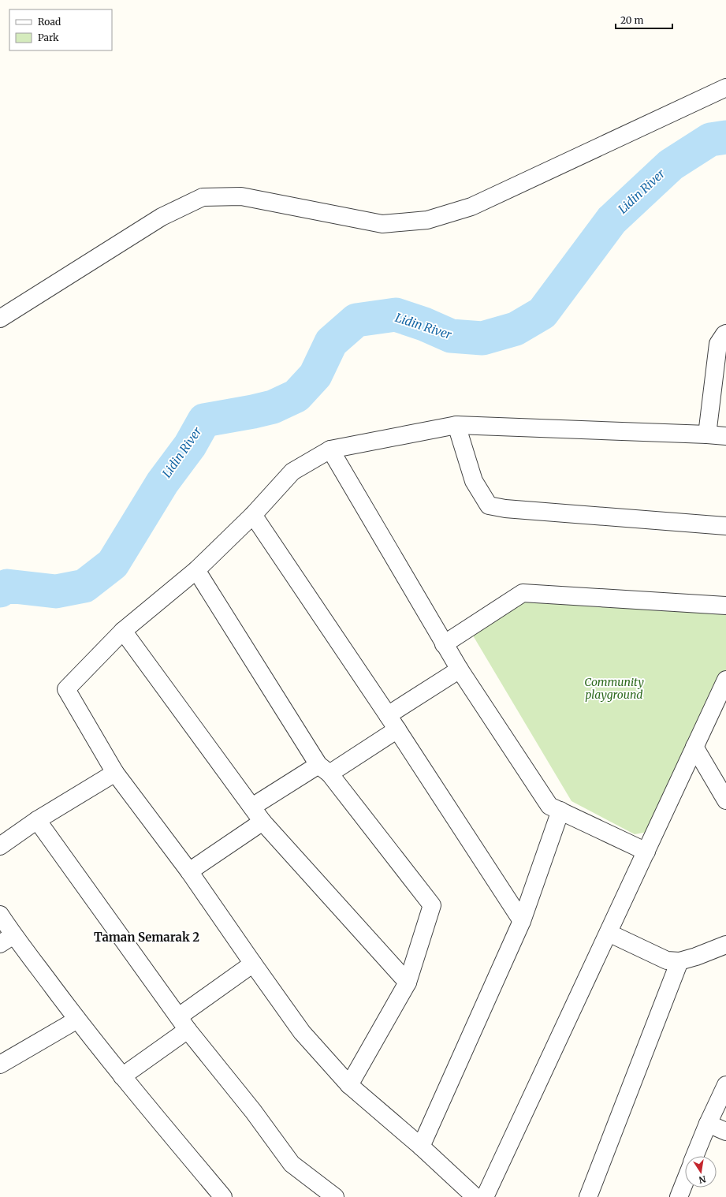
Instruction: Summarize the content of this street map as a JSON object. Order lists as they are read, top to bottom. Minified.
{"districts":["Taman Semarak 2"],"water":["Lidin River"],"parks":["Community playground"],"legend":["Road","Park"],"scale_bar":"20 m","north":"bottom"}
